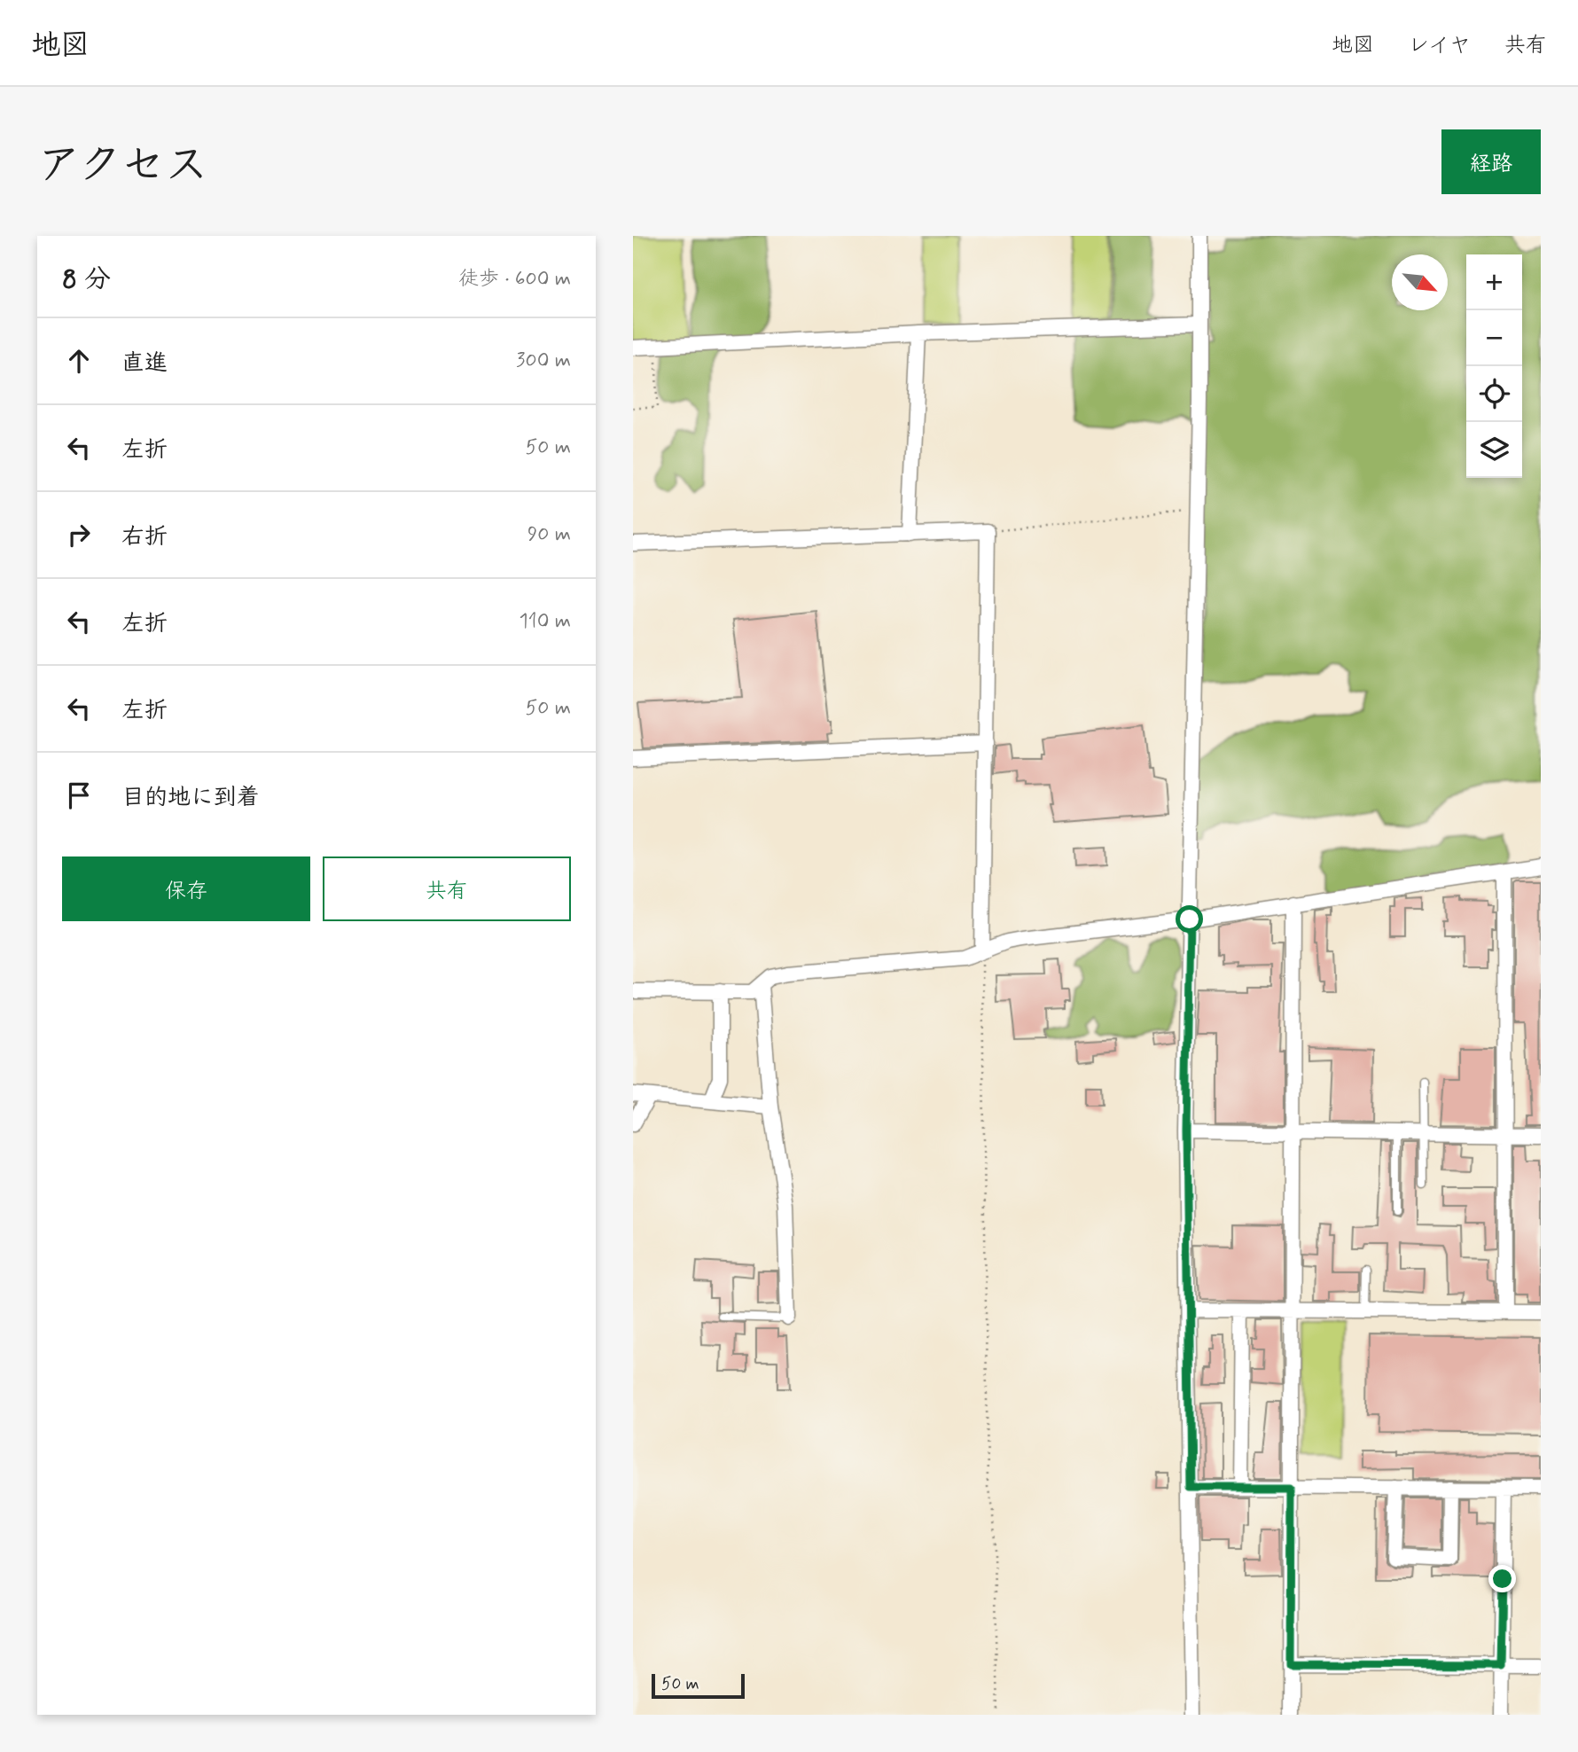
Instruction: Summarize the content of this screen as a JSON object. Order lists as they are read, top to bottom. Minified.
{"scale_bar":"50 m","north":"bottom right","page":{"header":"地図","nav":["地図","レイヤ","共有"],"title":"アクセス","buttons":["経路",["保存","共有"]],"heading":["8 分","徒歩 · 600 m"],"map_buttons":["+","−"],"list":[["直進","300 m"],["左折","50 m"],["右折","90 m"],["左折","110 m"],["左折","50 m"],"目的地に到着"],"scale":"50 m"}}
